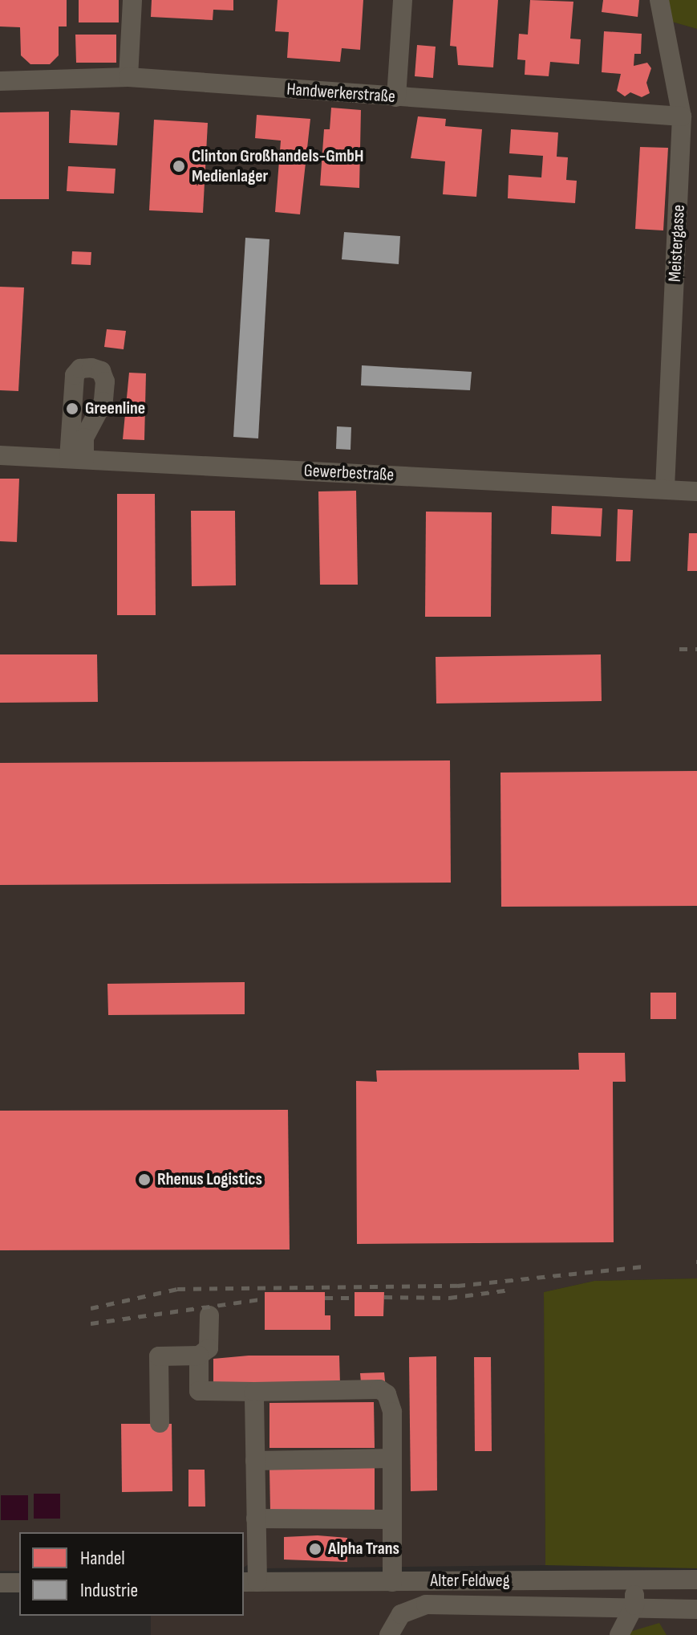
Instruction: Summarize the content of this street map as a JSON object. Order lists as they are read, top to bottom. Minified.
{"streets":{"street":["Handwerkerstraße","Meistergasse","Gewerbestraße","Alter Feldweg"]},"crossings":[["Handwerkerstraße","Meistergasse"],["Meistergasse","Gewerbestraße"]],"places":["Clinton Großhandels-GmbH Medienlager","Greenline","Rhenus Logistics","Alpha Trans"],"legend":["Handel","Industrie"]}
